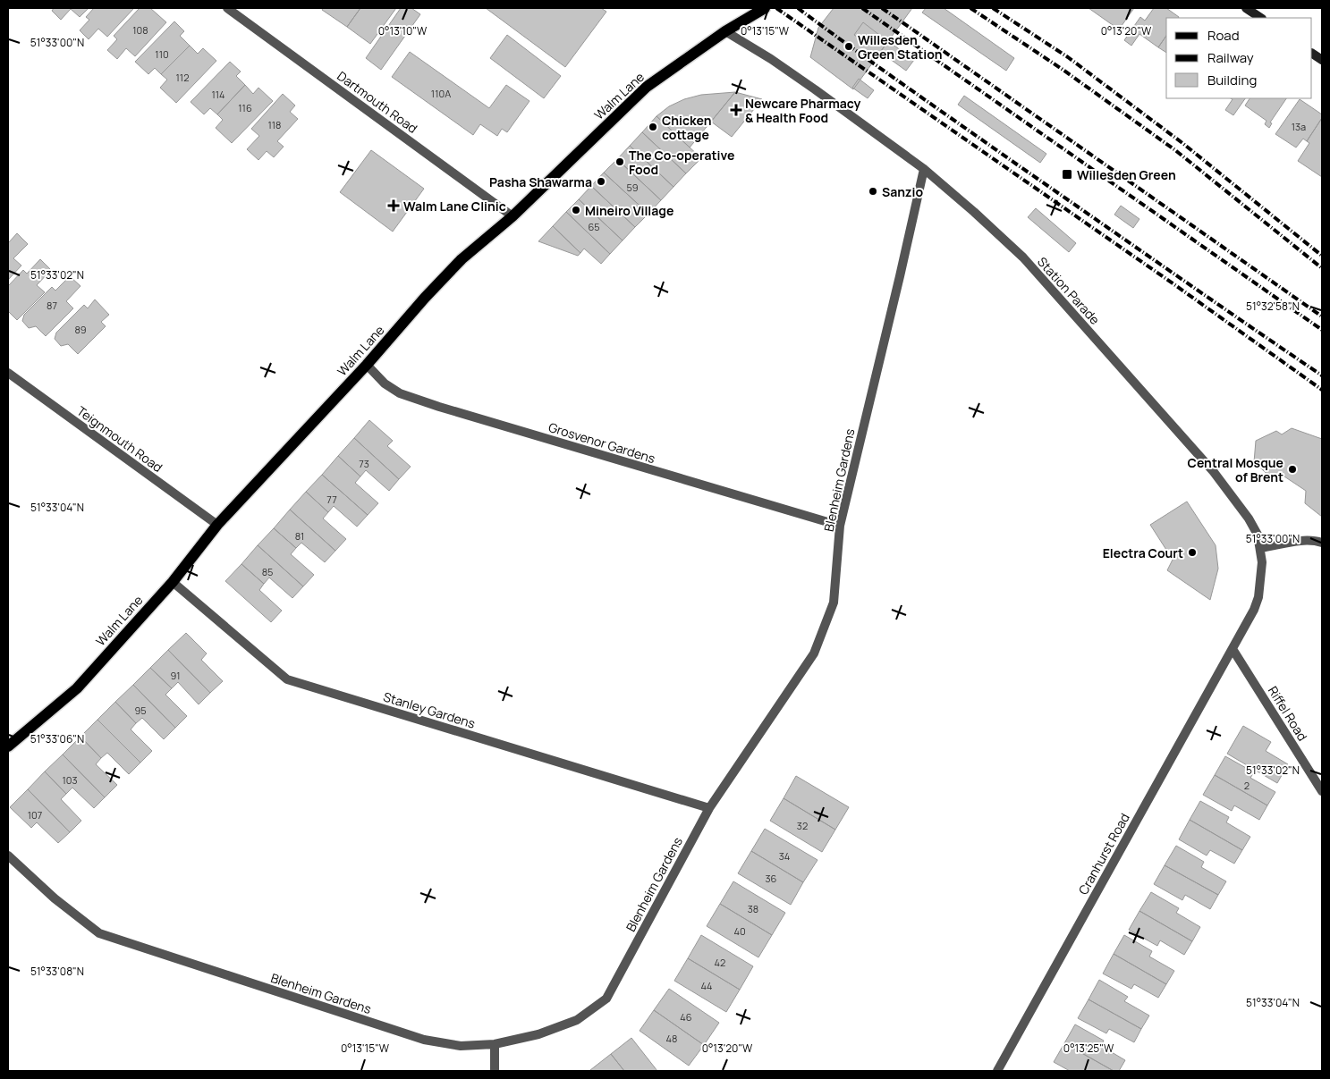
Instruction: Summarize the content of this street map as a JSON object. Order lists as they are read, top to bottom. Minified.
{"streets":{"main road":["Walm Lane"],"street":["Dartmouth Road","Station Parade","Teignmouth Road","Grosvenor Gardens","Blenheim Gardens","Stanley Gardens","Riffel Road","Cranhurst Road"]},"crossings":[["Walm Lane","Dartmouth Road"],["Walm Lane","Station Parade"],["Walm Lane","Teignmouth Road"],["Walm Lane","Grosvenor Gardens"],["Walm Lane","Stanley Gardens"],["Station Parade","Blenheim Gardens"],["Station Parade","Riffel Road"],["Station Parade","Cranhurst Road"],["Grosvenor Gardens","Blenheim Gardens"],["Blenheim Gardens","Stanley Gardens"],["Riffel Road","Cranhurst Road"]],"places":{"other":["Willesden Green Station","Chicken cottage","The Co-operative Food","Pasha Shawarma","Sanzio","Mineiro Village","Central Mosque of Brent","Electra Court"],"health":["Newcare Pharmacy & Health Food","Walm Lane Clinic"],"transit":["Willesden Green"]},"house_numbers":["108","110","112","110A","114","116","118","13a","59","65","87","89","73","77","81","85","91","95","103","2","107","32","34","36","38","40","42","44","46","48"],"legend":["Road","Railway","Building"],"coordinates":["0°13'10\"W","0°13'15\"W","0°13'20\"W","51°33'00\"N","51°33'02\"N","51°32'58\"N","51°33'04\"N","51°33'06\"N","51°33'08\"N","0°13'25\"W"]}
